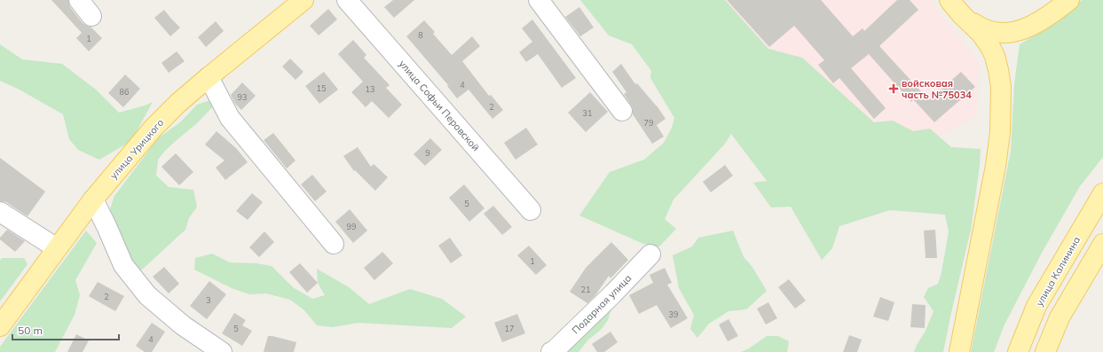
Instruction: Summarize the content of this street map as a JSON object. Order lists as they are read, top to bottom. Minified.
{"streets":{"main road":["улица Урицкого","улица Калинина"],"street":["улица Софьи Перовской","Подарная улица"]},"places":{"health":["войсковая часть №75034"]},"house_numbers":["8","1","4","15","13","86","93","2","31","79","9","5","99","1","21","2","3","39","5","17","4"],"scale_bar":"50 m"}
